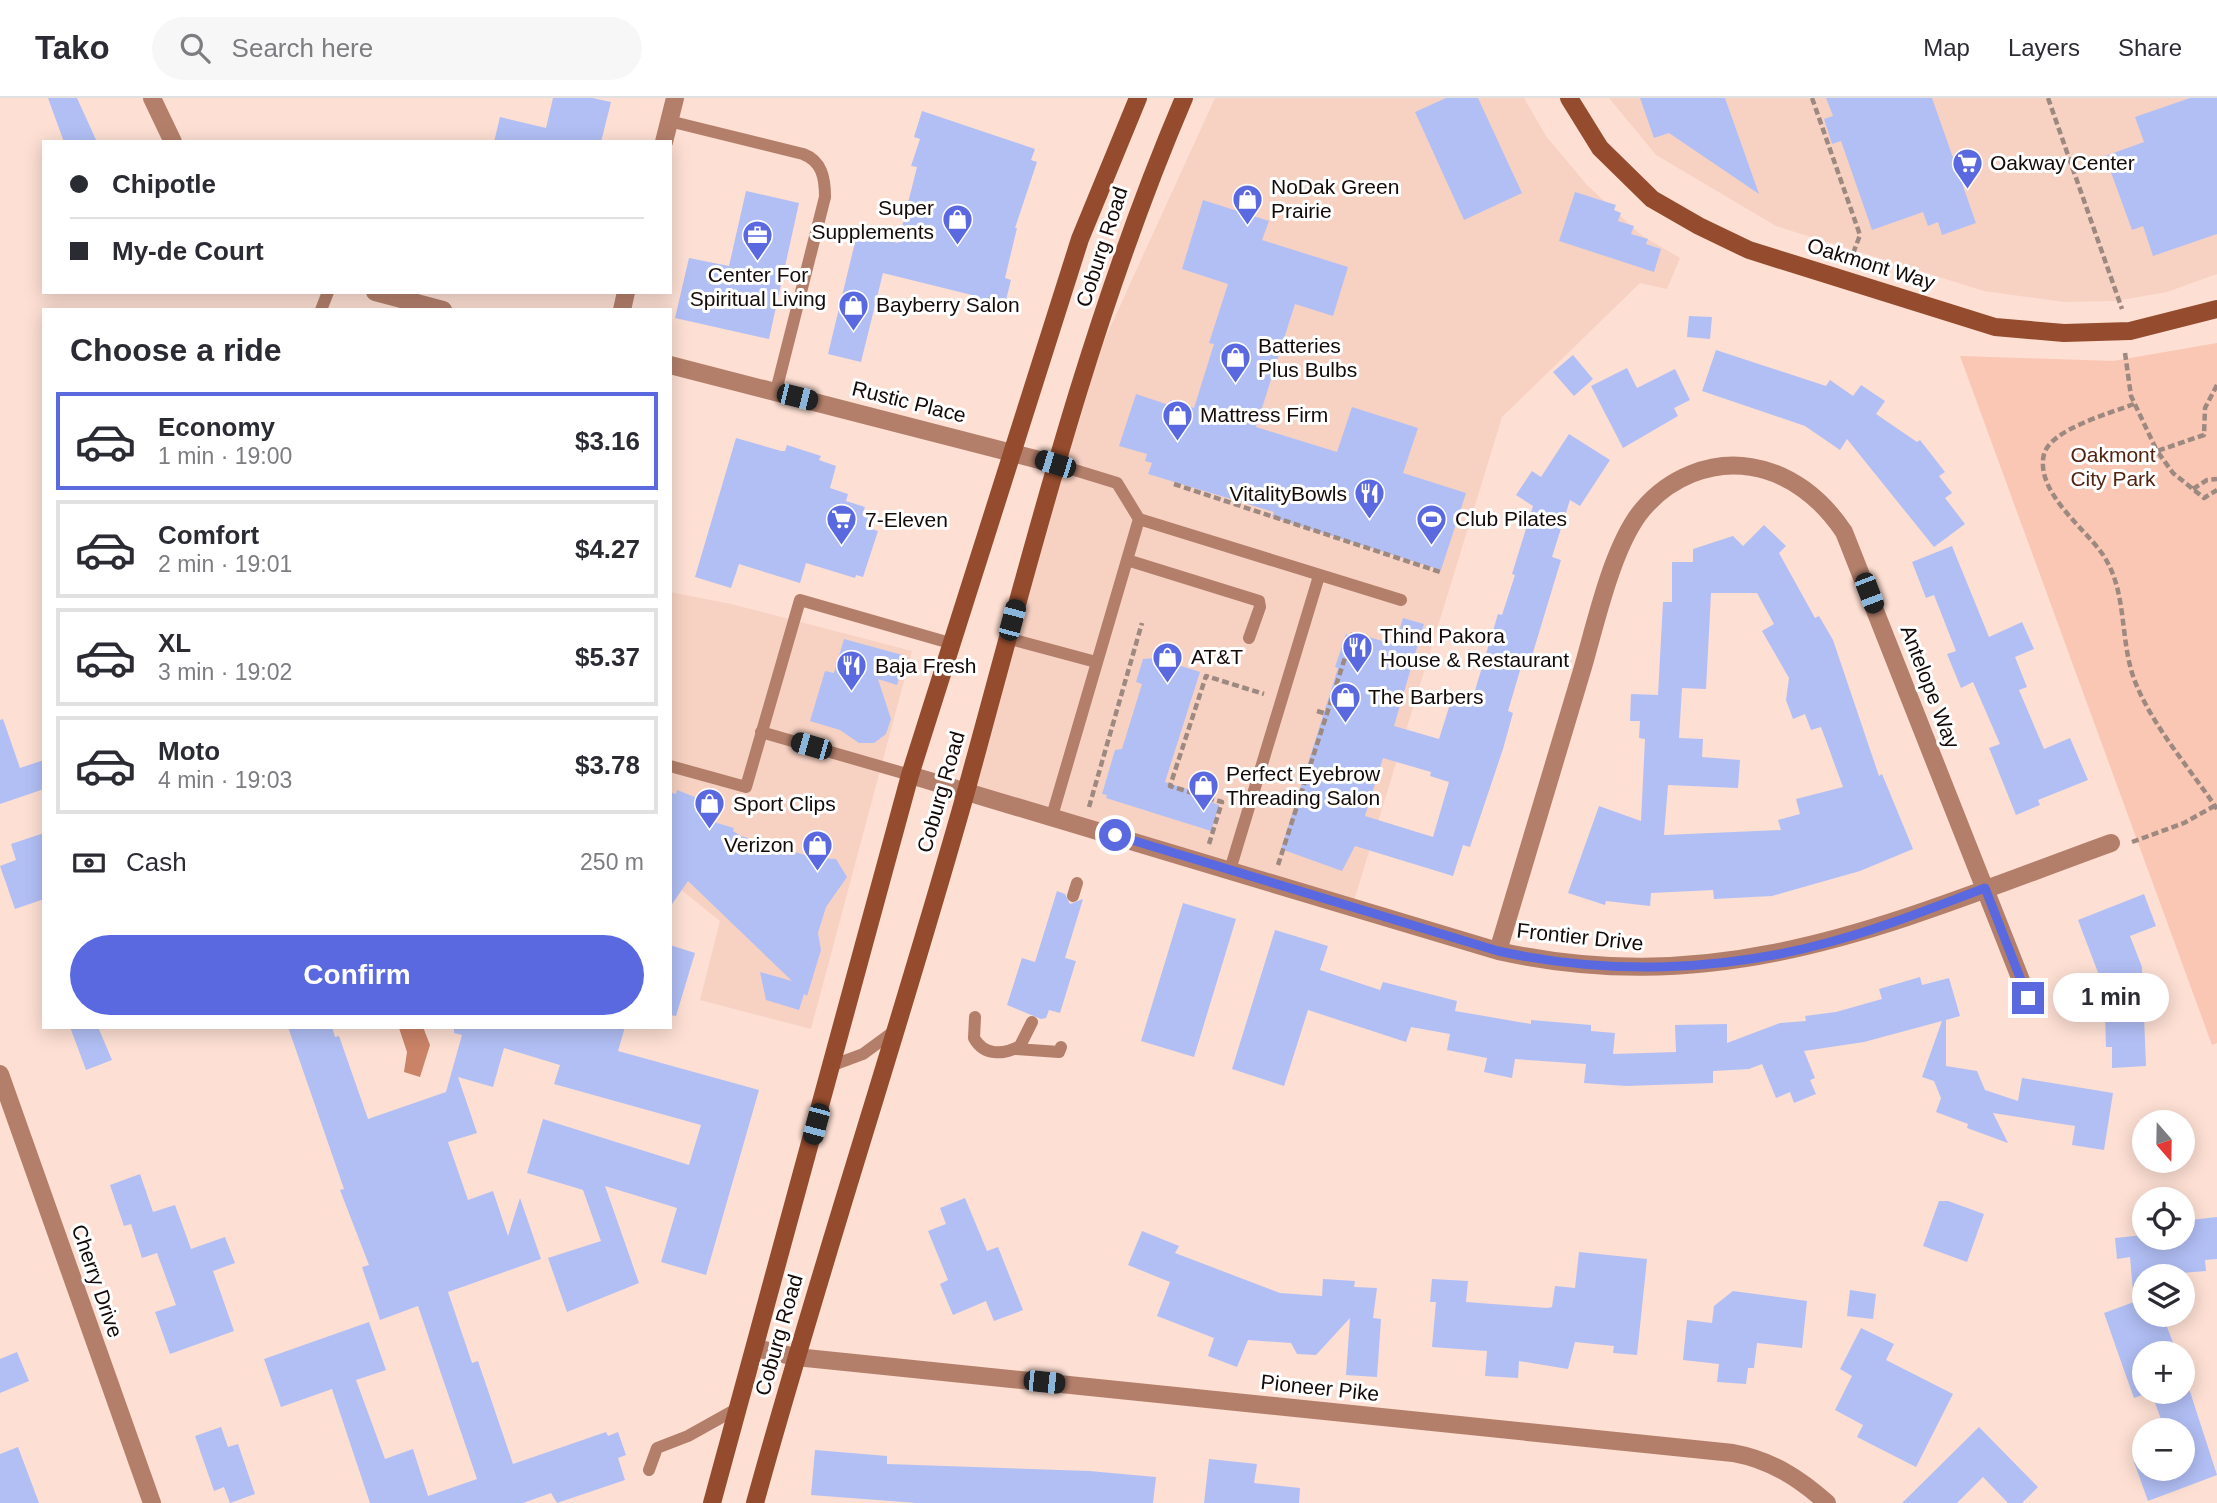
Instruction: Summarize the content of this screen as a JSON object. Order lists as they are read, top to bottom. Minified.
{"streets":{"main road":["Coburg Road","Oakmont Way"],"street":["Rustic Place","Antelope Way","Frontier Drive","Cherry Drive","Pioneer Pike"]},"crossings":[["Coburg Road","Rustic Place"],["Coburg Road","Frontier Drive"],["Coburg Road","Pioneer Pike"],["Antelope Way","Frontier Drive"]],"parks":["Oakmont City Park"],"places":{"supermarket":["Oakway Center","7-Eleven"],"shop":["NoDak Green Prairie","Super Supplements","Bayberry Salon","Batteries Plus Bulbs","Mattress Firm","AT&T","The Barbers","Perfect Eyebrow Threading Salon","Sport Clips","Verizon"],"office":["Center For Spiritual Living"],"restaurant":["VitalityBowls","Thind Pakora House & Restaurant","Baja Fresh"],"sports":["Club Pilates"]},"north":"bottom","page":{"header":"Tako","search":"Search here","nav":["Map","Layers","Share"],"banner":["Chipotle","My-de Court"],"heading":"Choose a ride","list":[{"name":"Economy","note":"1 min · 19:00","value":"$3.16"},{"name":"Comfort","note":"2 min · 19:01","value":"$4.27"},{"name":"XL","note":"3 min · 19:02","value":"$5.37"},{"name":"Moto","note":"4 min · 19:03","value":"$3.78"}],"pay":["Cash","250 m"],"buttons":"Confirm","bubble":"1 min","map_buttons":["+","−"]}}
